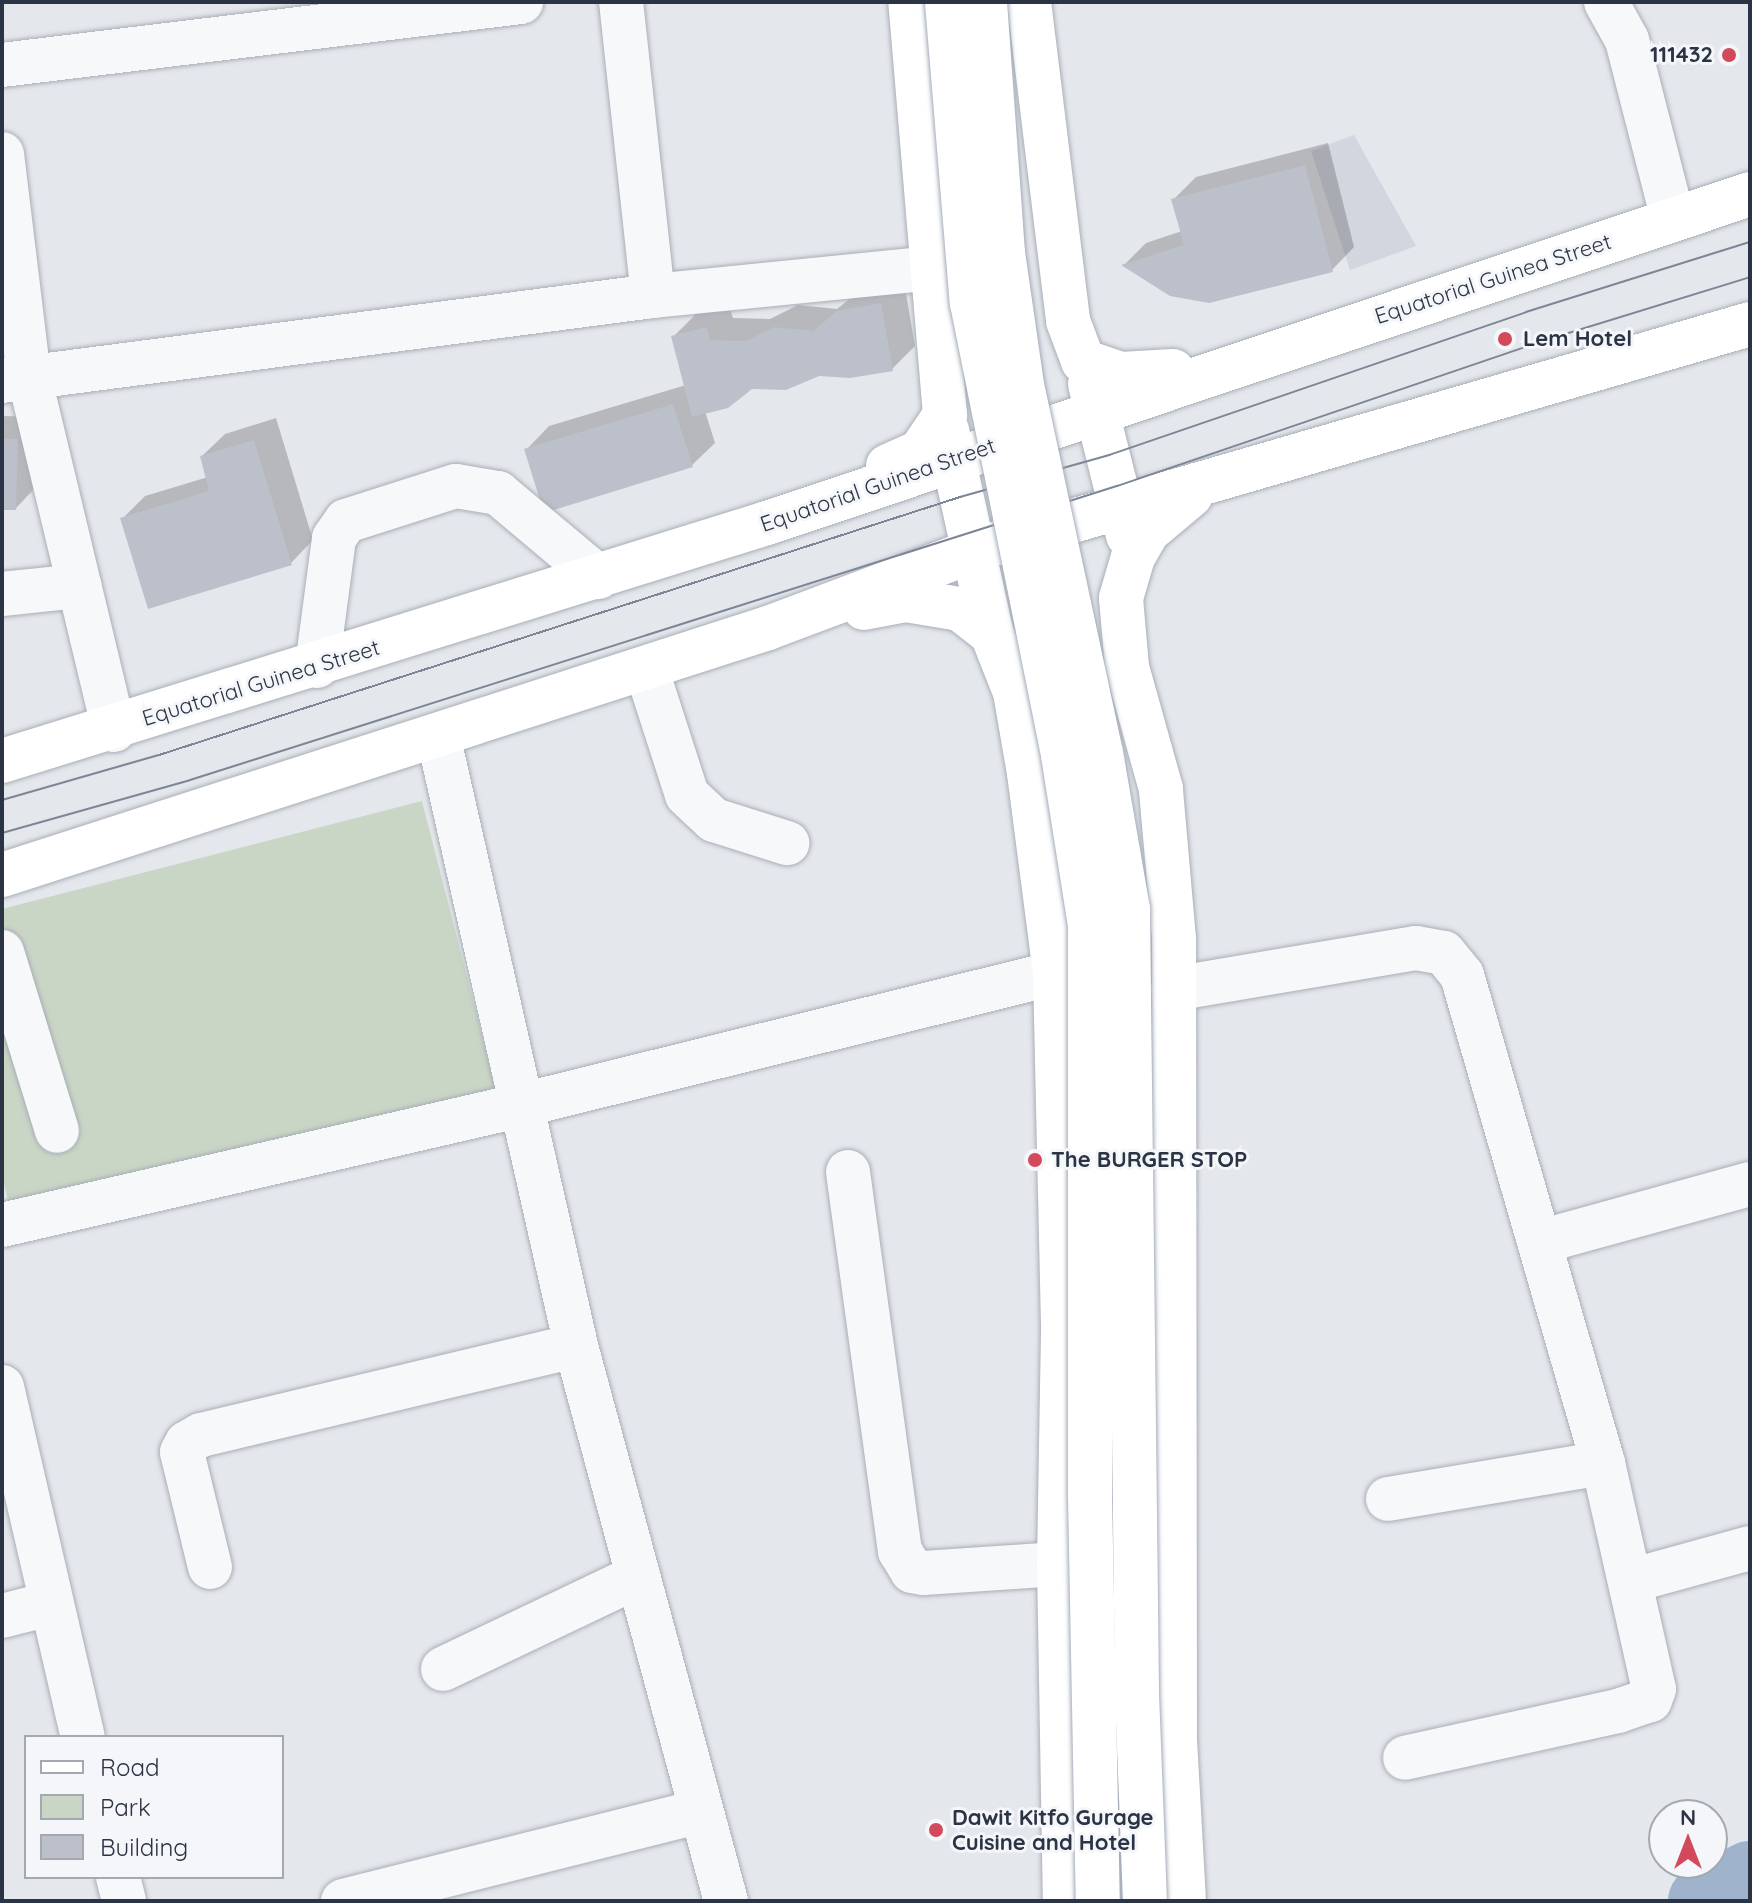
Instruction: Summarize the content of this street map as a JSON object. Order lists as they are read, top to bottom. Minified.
{"streets":{"main road":["Equatorial Guinea Street"]},"places":["111432","Lem Hotel","The BURGER STOP","Dawit Kitfo Gurage Cuisine and Hotel"],"legend":["Road","Park","Building"],"north":"top"}
